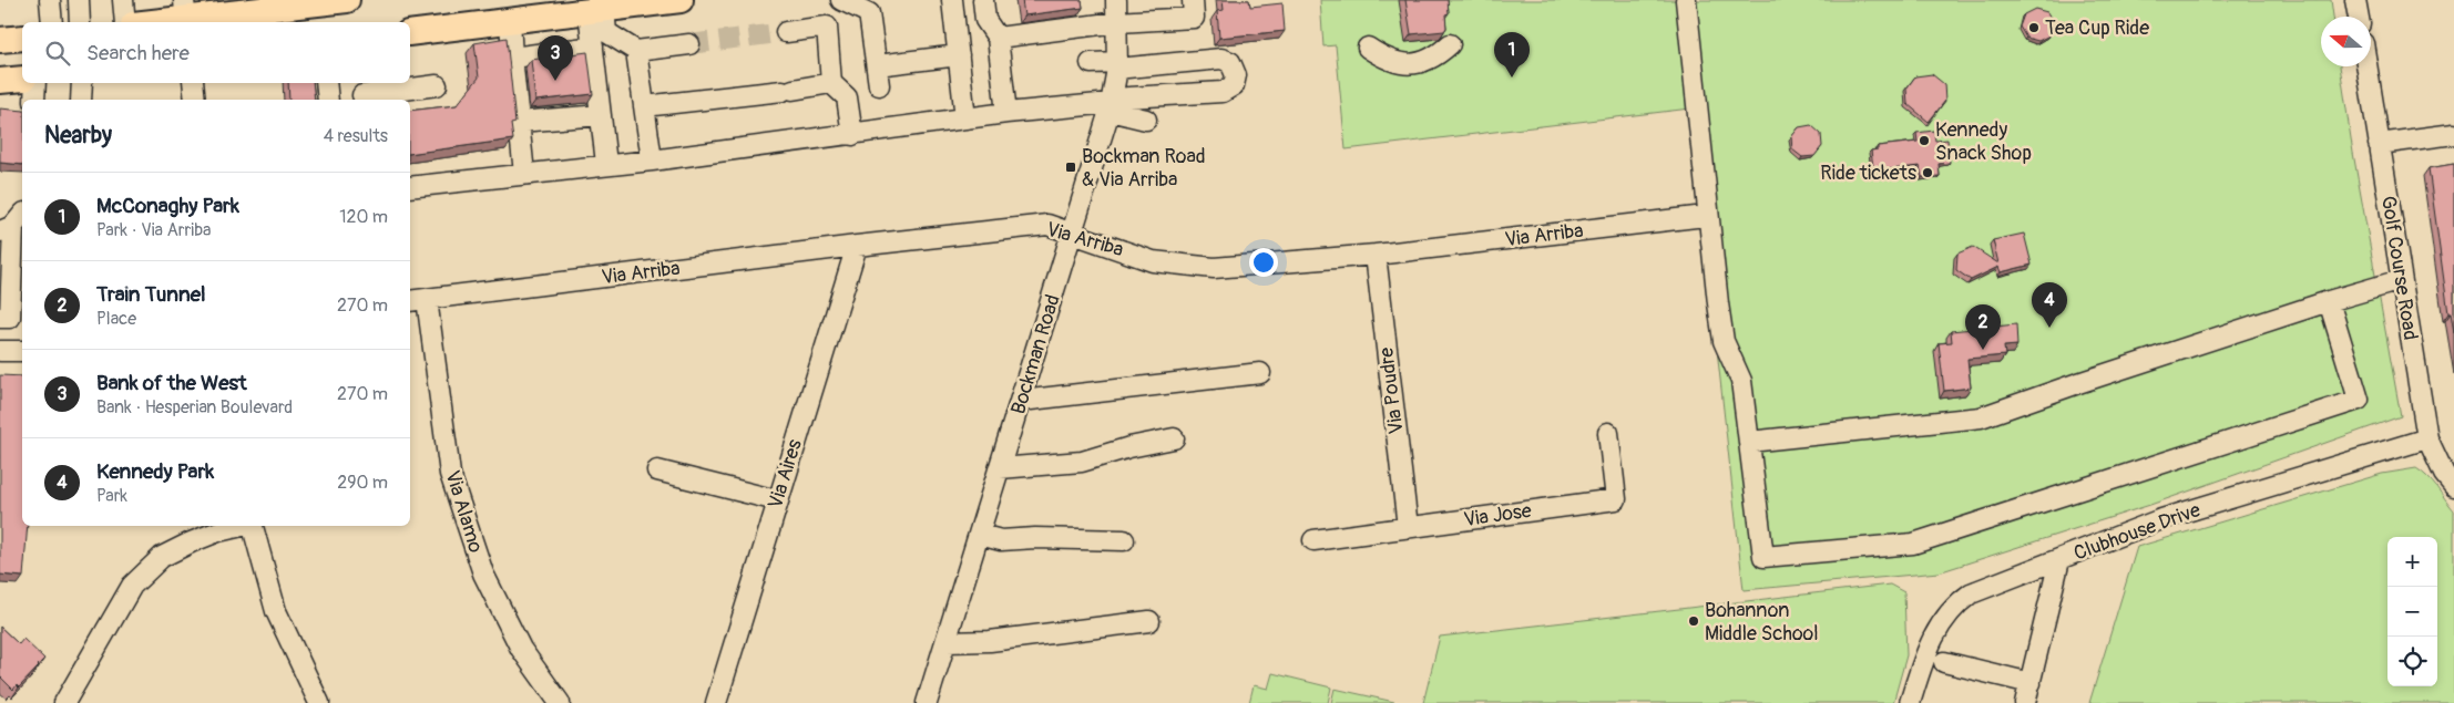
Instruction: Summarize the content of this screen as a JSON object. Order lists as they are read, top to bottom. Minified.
{"streets":{"street":["Via Arriba","Golf Course Road","Bockman Road","Via Poudre","Via Aires","Via Alamo","Via Jose","Clubhouse Drive"]},"crossings":[["Via Arriba","Bockman Road"],["Via Arriba","Via Poudre"],["Via Arriba","Via Aires"],["Via Arriba","Via Alamo"],["Golf Course Road","Clubhouse Drive"],["Via Poudre","Via Jose"]],"places":{"other":["Tea Cup Ride","Kennedy Snack Shop","Ride tickets","Bohannon Middle School"],"transit":["Bockman Road & Via Arriba"]},"north":"left","page":{"search":"Search here","pins":["1","3","4","2"],"heading":["Nearby","4 results"],"list":[{"mark":"1","name":"McConaghy Park","note":"Park · Via Arriba","value":"120 m"},{"mark":"2","name":"Train Tunnel","note":"Place","value":"270 m"},{"mark":"3","name":"Bank of the West","note":"Bank · Hesperian Boulevard","value":"270 m"},{"mark":"4","name":"Kennedy Park","note":"Park","value":"290 m"}],"map_buttons":["+","−"]}}
